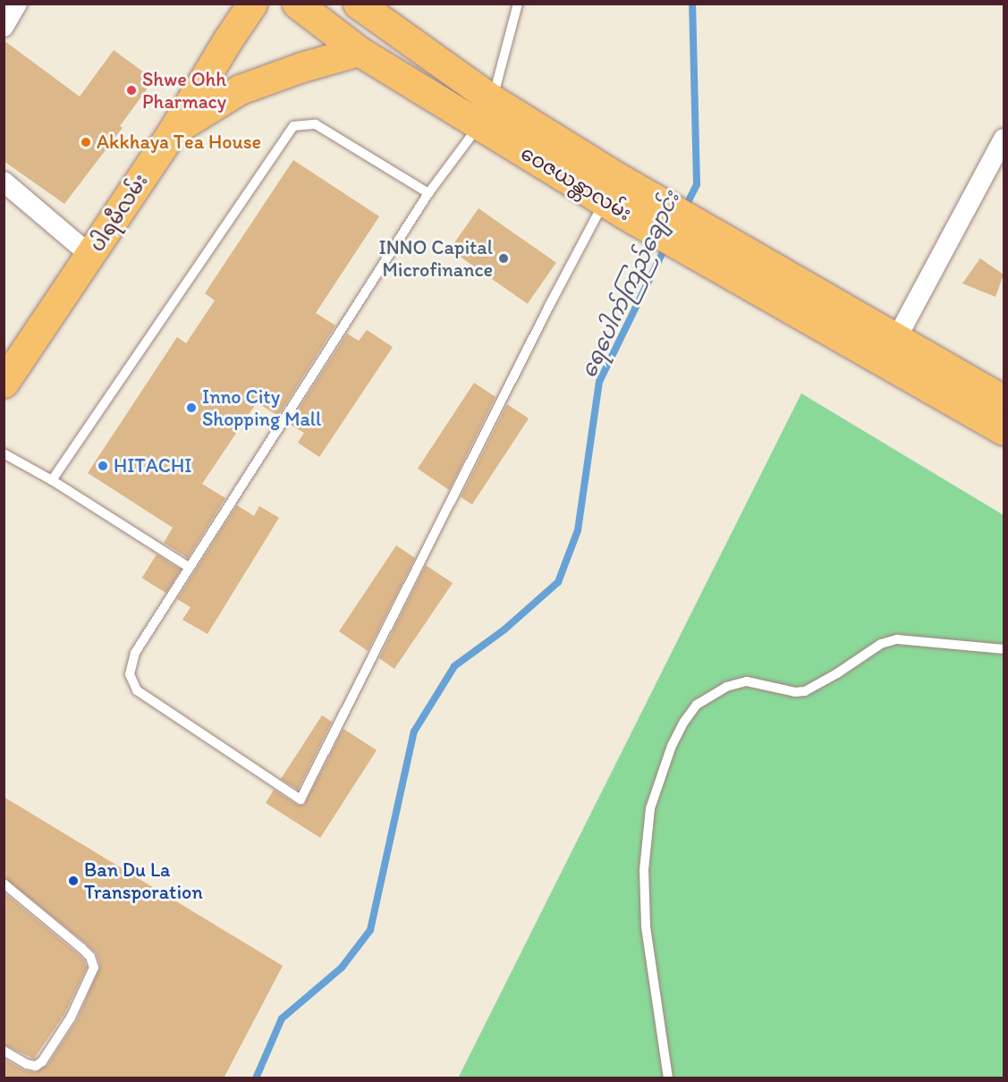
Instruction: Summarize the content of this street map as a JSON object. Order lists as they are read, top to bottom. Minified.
{"streets":{"main road":["ဝေဇယန္တာလမ်း","ပါရမီလမ်း"]},"water":["ရေပေါက်ကြည်ချောင်း"],"places":["Shwe Ohh Pharmacy","Akkhaya Tea House","INNO Capital Microfinance","Inno City Shopping Mall","HITACHI","Ban Du La Transporation"]}
